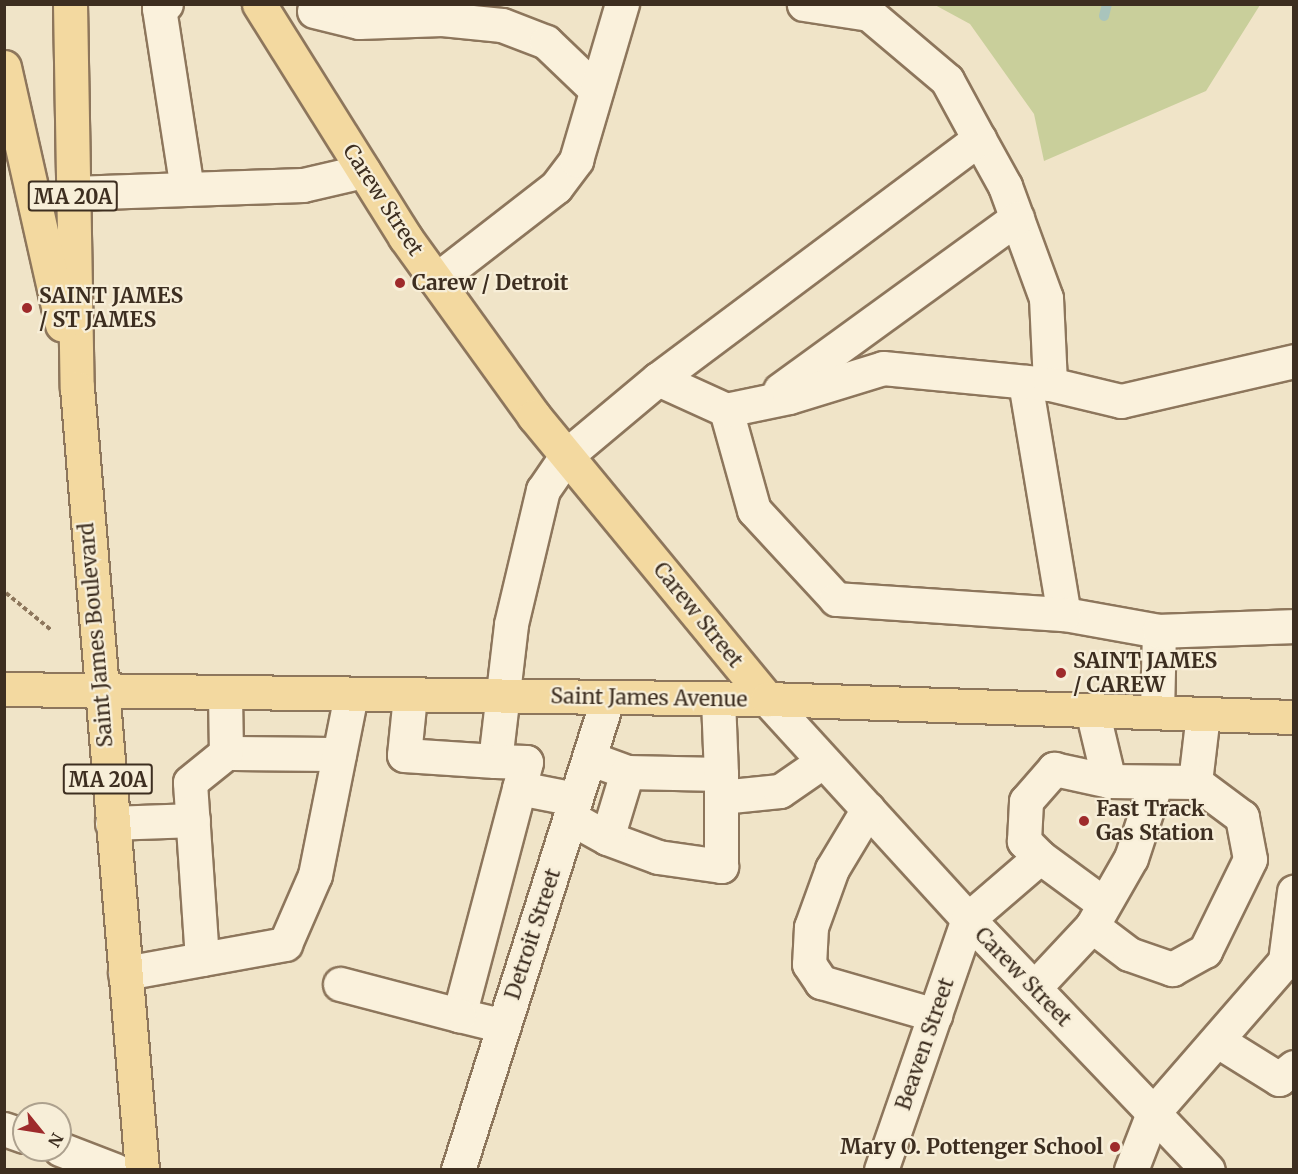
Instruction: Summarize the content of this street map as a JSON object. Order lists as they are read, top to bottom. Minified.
{"streets":{"main road":["MA 20A","Carew Street","Saint James Boulevard","Saint James Avenue"],"street":["Detroit Street","Beaven Street"]},"crossings":[["Carew Street","Saint James Avenue"],["Carew Street","Beaven Street"],["Saint James Boulevard","Saint James Avenue"],["Saint James Avenue","Detroit Street"]],"places":["Carew / Detroit","SAINT JAMES / ST JAMES","SAINT JAMES / CAREW","Fast Track Gas Station","Mary O. Pottenger School"],"north":"bottom right"}
